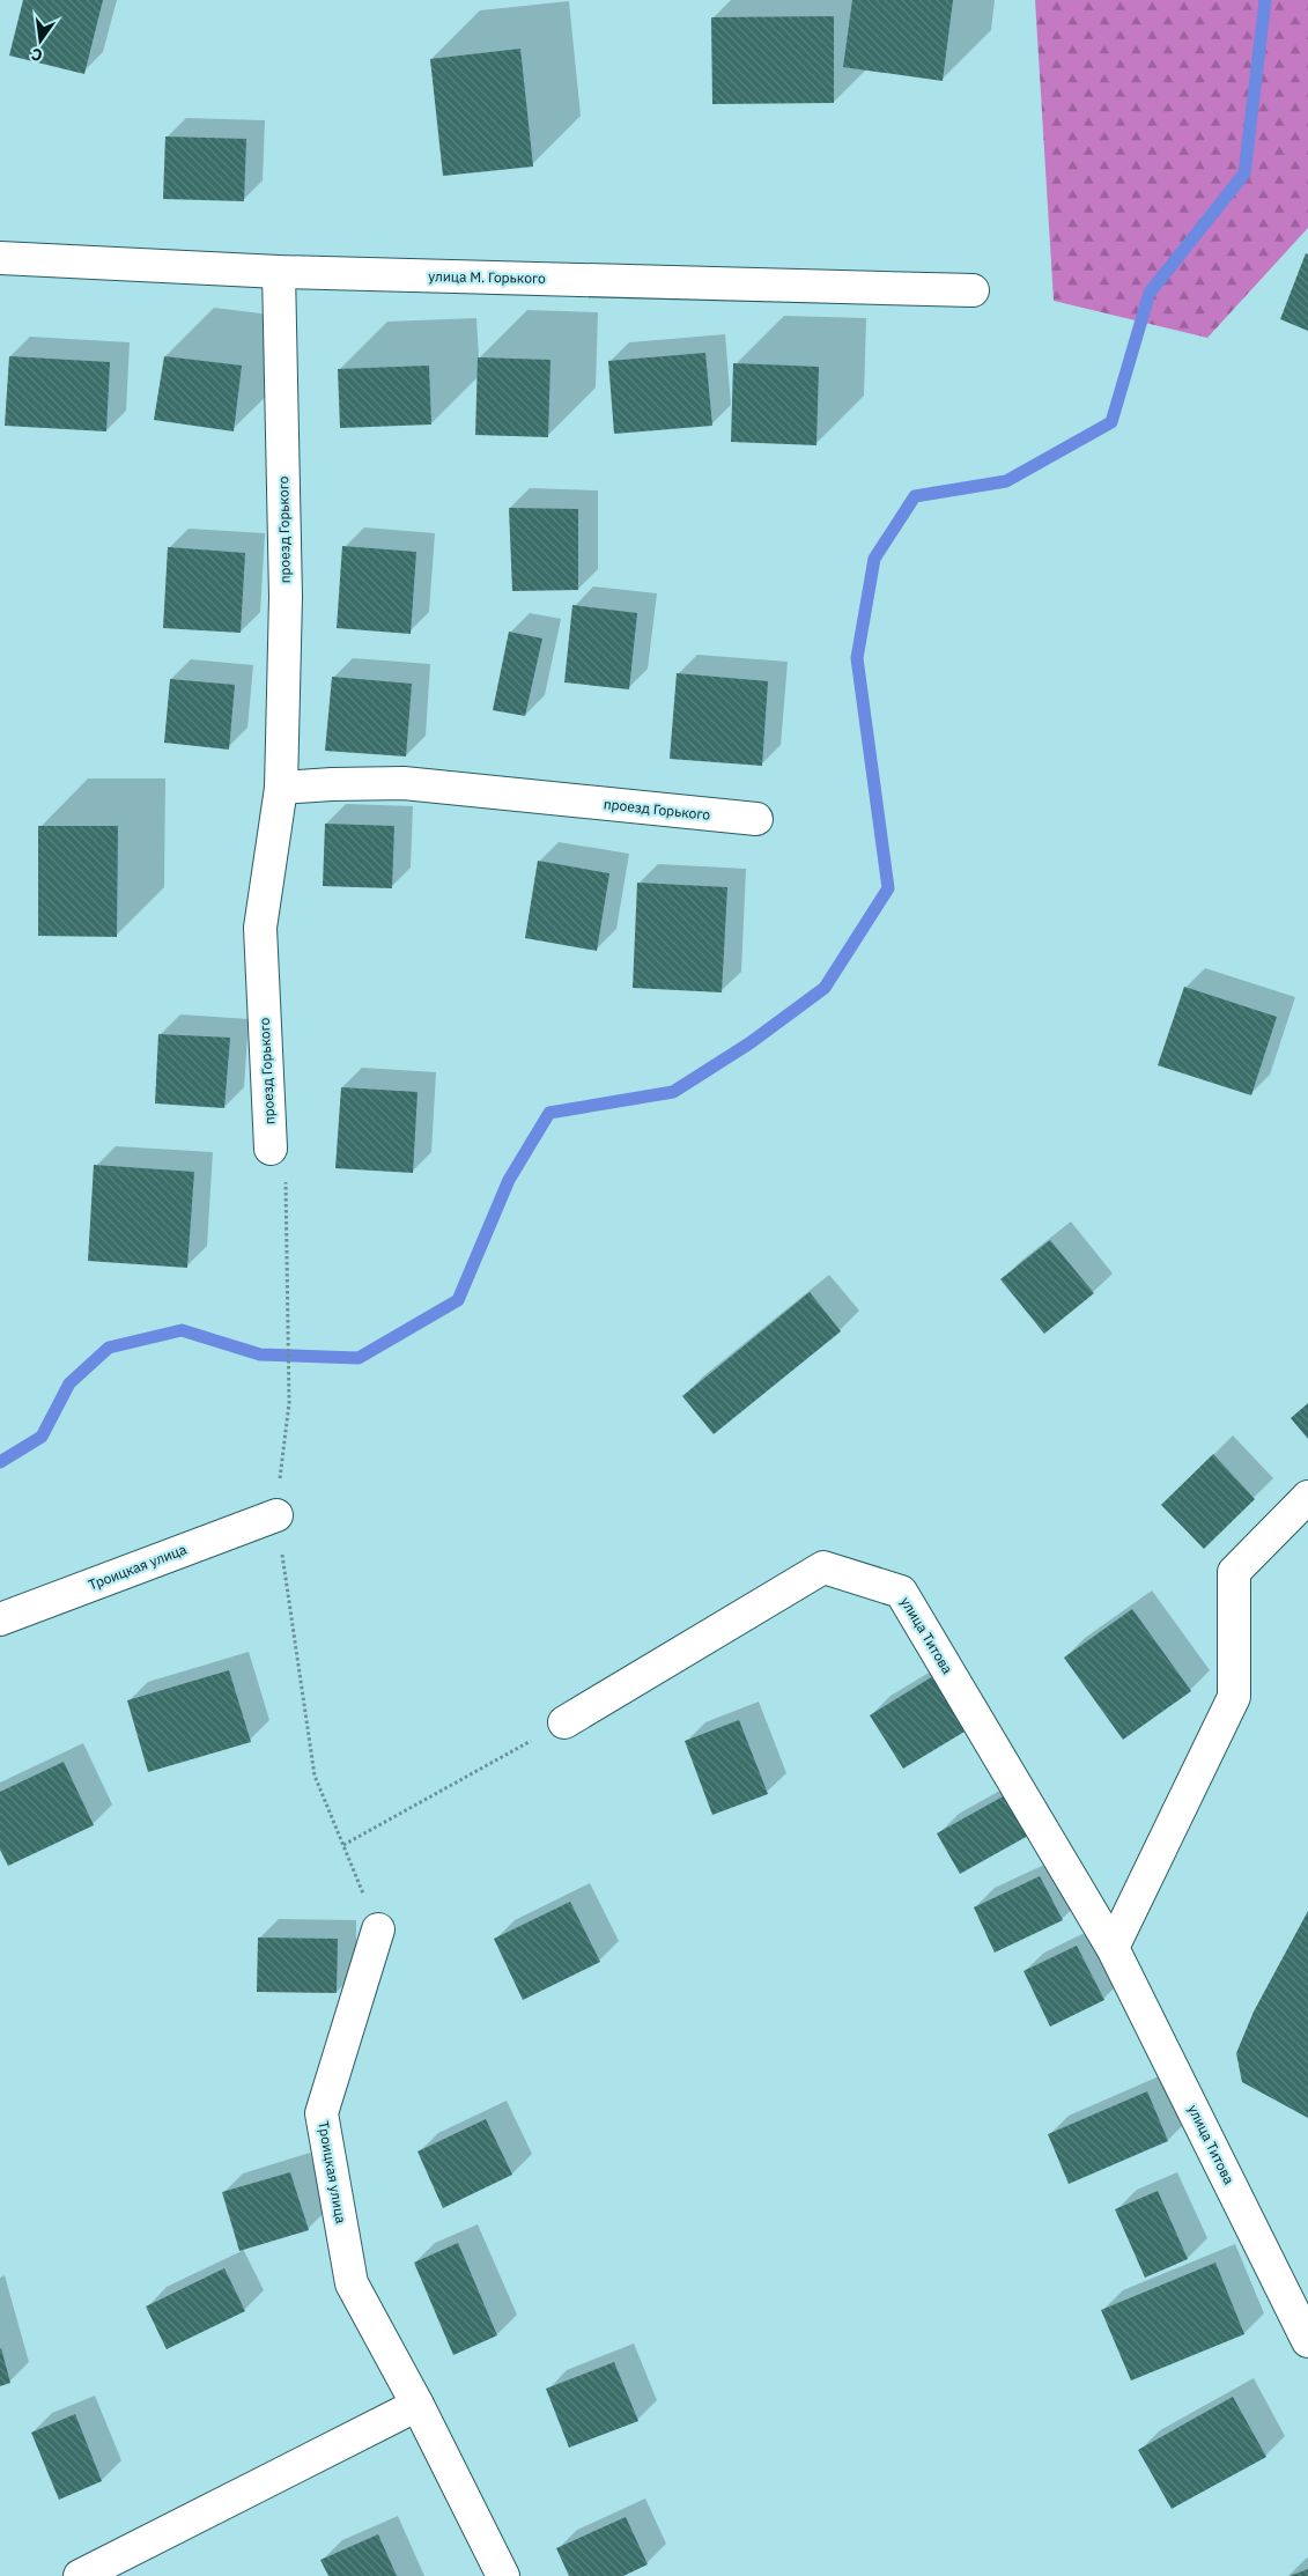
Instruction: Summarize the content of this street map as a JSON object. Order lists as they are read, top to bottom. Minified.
{"streets":{"street":["улица М. Горького","проезд Горького","Троицкая улица","улица Титова"]},"crossings":[["улица М. Горького","проезд Горького"]],"north":"bottom"}
